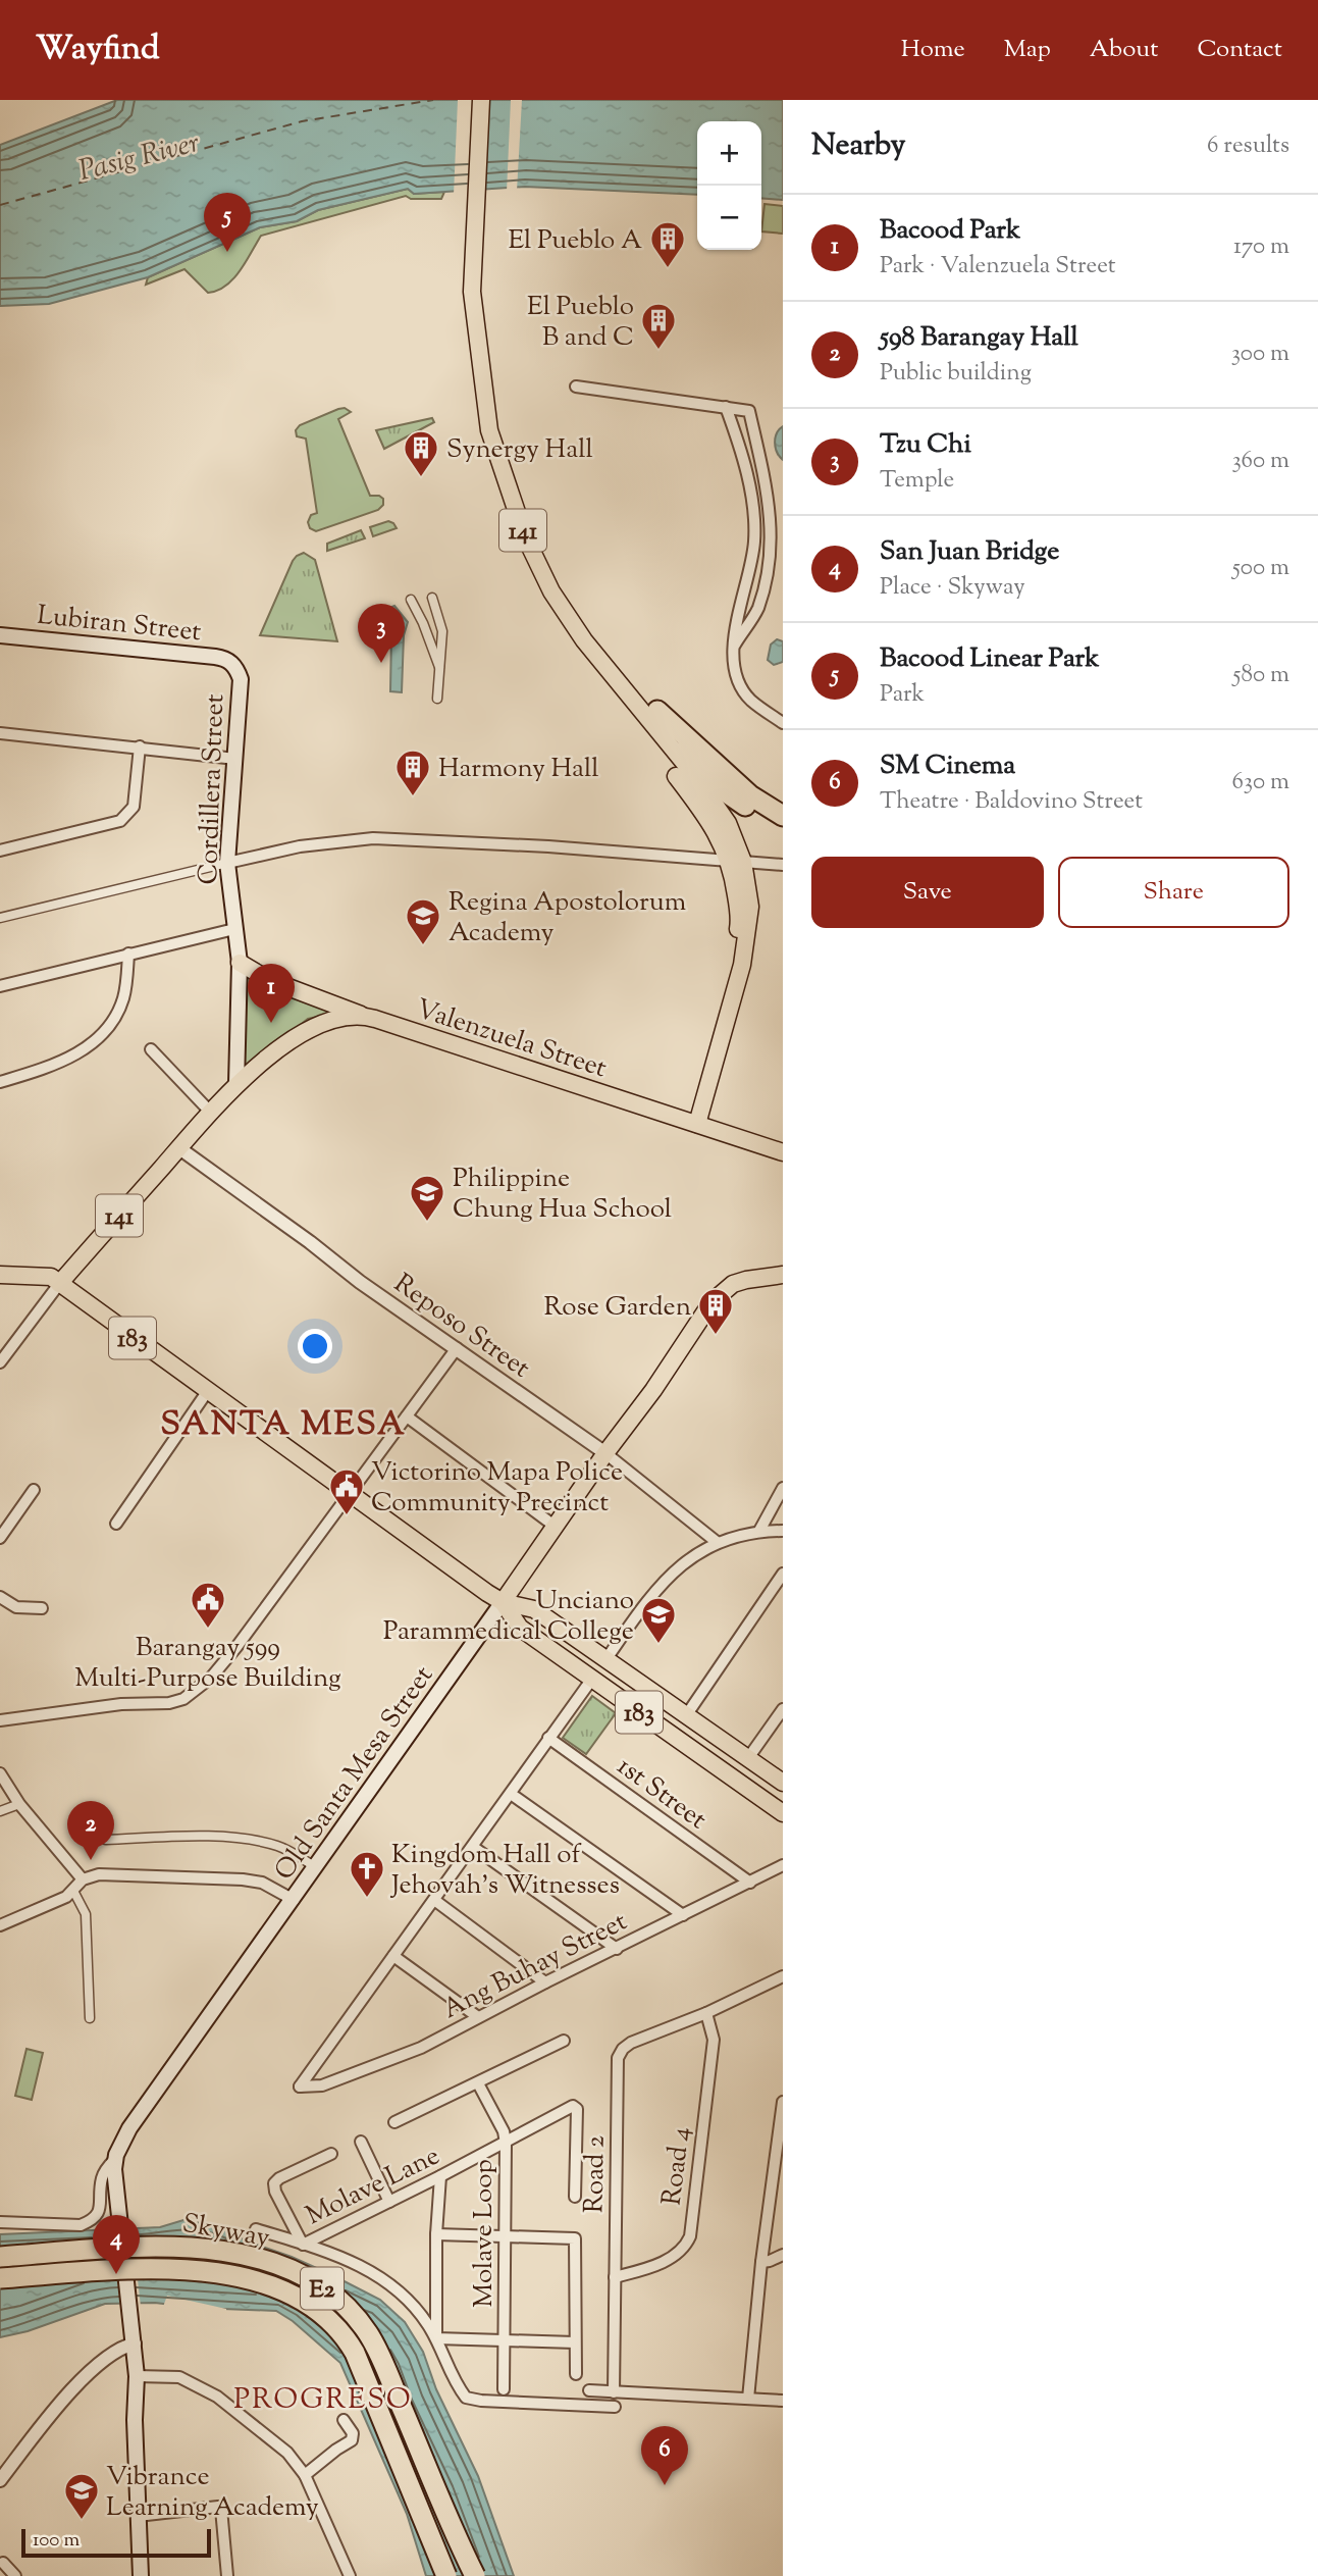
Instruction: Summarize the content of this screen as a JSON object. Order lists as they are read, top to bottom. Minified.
{"streets":{"highway":["Skyway","E2"],"main road":["141","Lubiran Street","Cordillera Street","Valenzuela Street","183","Old Santa Mesa Street"],"street":["Reposo Street","1st Street","Ang Buhay Street","Road 4","Road 2","Molave Lane","Molave Loop"]},"crossings":[["141","Valenzuela Street"],["Lubiran Street","Cordillera Street"],["Valenzuela Street","Reposo Street"],["Valenzuela Street","183"],["Reposo Street","Old Santa Mesa Street"],["183","Old Santa Mesa Street"],["1st Street","Ang Buhay Street"],["Road 4","Road 2"],["Molave Lane","Molave Loop"]],"districts":["SANTA MESA","PROGRESO"],"water":["Pasig River"],"places":{"building":["El Pueblo A","El Pueblo B and C","Synergy Hall","Harmony Hall","Rose Garden"],"school or university":["Regina Apostolorum Academy","Philippine Chung Hua School","Unciano Parammedical College","Vibrance Learning Academy"],"public building":["Victorino Mapa Police Community Precinct","Barangay 599 Multi-Purpose Building"],"church":["Kingdom Hall of Jehovah's Witnesses"]},"scale_bar":"100 m","page":{"header":"Wayfind","nav":["Home","Map","About","Contact"],"heading":["Nearby","6 results"],"map_buttons":["+","−"],"pins":["5","3","1","2","4","6"],"list":[{"mark":"1","name":"Bacood Park","note":"Park · Valenzuela Street","value":"170 m"},{"mark":"2","name":"598 Barangay Hall","note":"Public building","value":"300 m"},{"mark":"3","name":"Tzu Chi","note":"Temple","value":"360 m"},{"mark":"4","name":"San Juan Bridge","note":"Place · Skyway","value":"500 m"},{"mark":"5","name":"Bacood Linear Park","note":"Park","value":"580 m"},{"mark":"6","name":"SM Cinema","note":"Theatre · Baldovino Street","value":"630 m"}],"buttons":["Save","Share"],"scale":"100 m"}}
